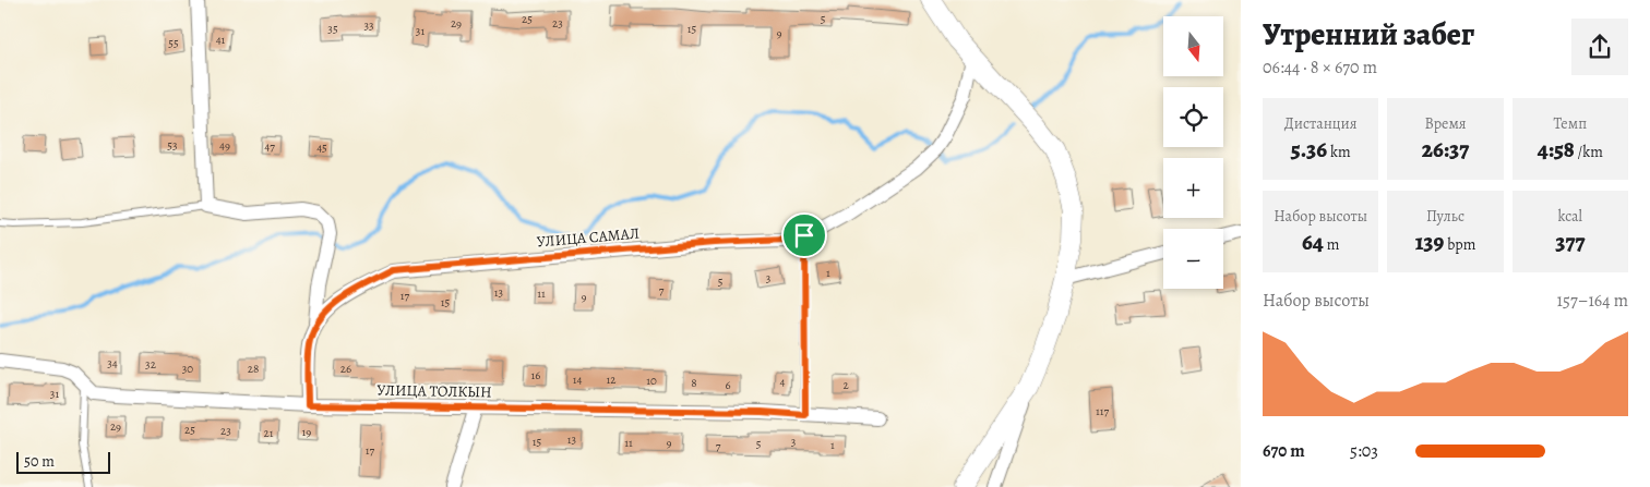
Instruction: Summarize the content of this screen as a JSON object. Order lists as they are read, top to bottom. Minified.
{"streets":{"street":["УЛИЦА САМАЛ","УЛИЦА ТОЛКЫН"]},"house_numbers":["25","5","29","23","33","35","15","31","9","41","55","53","49","47","45","1","3","5","7","13","11","17","9","15","34","32","30","28","26","16","14","12","10","4","8","6","2","31","117","29","25","23","19","21","13","15","3","11","9","5","1","7","17"],"scale_bar":"50 m","north":"bottom","page":{"heading":["Утренний забег","06:44 · 8 × 670 m"],"map_buttons":["+","−"],"stats":[["Дистанция","5.36 km"],["Время","26:37"],["Темп","4:58 /km"],["Набор высоты","64 m"],["Пульс","139 bpm"],["kcal","377"]],"chart":["Набор высоты","157–164 m"],"list":[{"name":"670 m","note":"5:03"}],"scale":"50 m"}}
